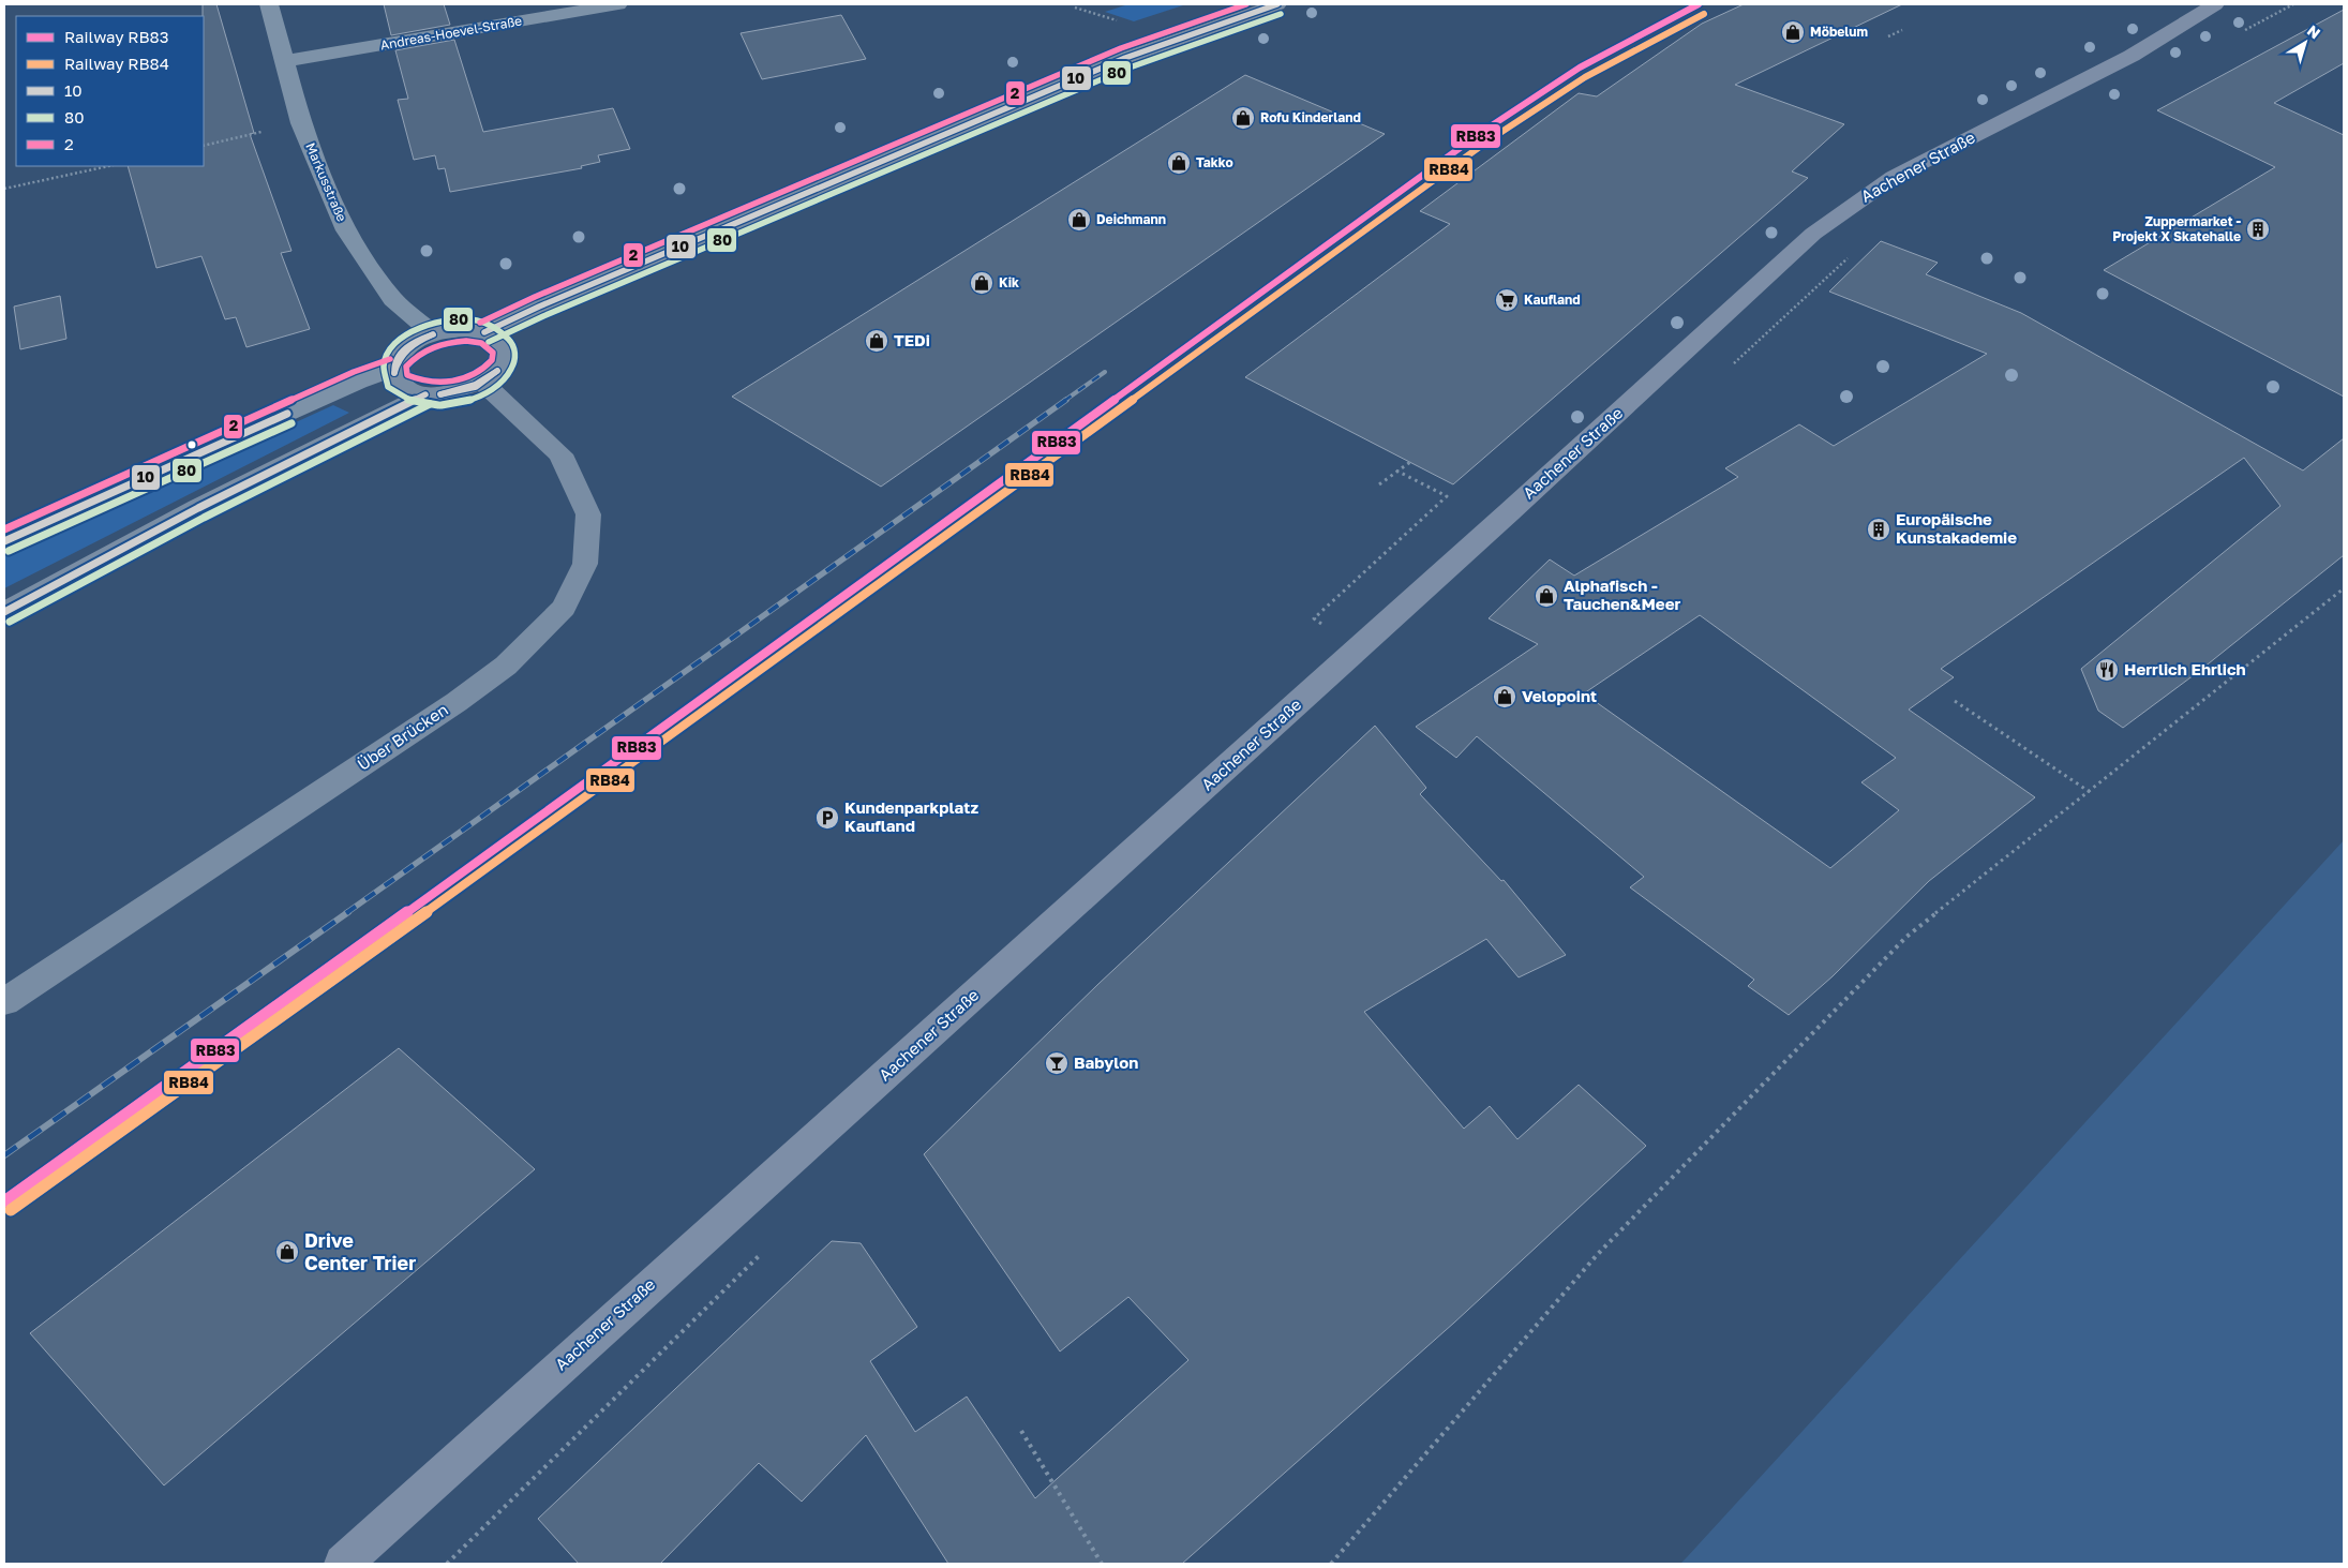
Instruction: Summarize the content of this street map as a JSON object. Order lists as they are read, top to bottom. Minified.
{"streets":{"main road":["Aachener Straße"],"street":["Andreas-Hoevel-Straße","Markusstraße","Über Brücken"]},"crossings":[["Andreas-Hoevel-Straße","Markusstraße"],["Markusstraße","Über Brücken"]],"places":{"shop":["Möbelum","Rofu Kinderland","Takko","Deichmann","Kik","TEDi","Alphafisch - Tauchen&Meer","Velopoint","Drive Center Trier"],"building":["Zuppermarket - Projekt X Skatehalle","Europäische Kunstakademie"],"supermarket":["Kaufland"],"restaurant":["Herrlich Ehrlich"],"parking":["Kundenparkplatz Kaufland"],"bar":["Babylon"]},"lines":["rail line RB83","transit line 10","transit line 2","rail line RB84","transit line 80"],"legend":["Railway RB83","Railway RB84","10","80","2"],"north":"top right"}
